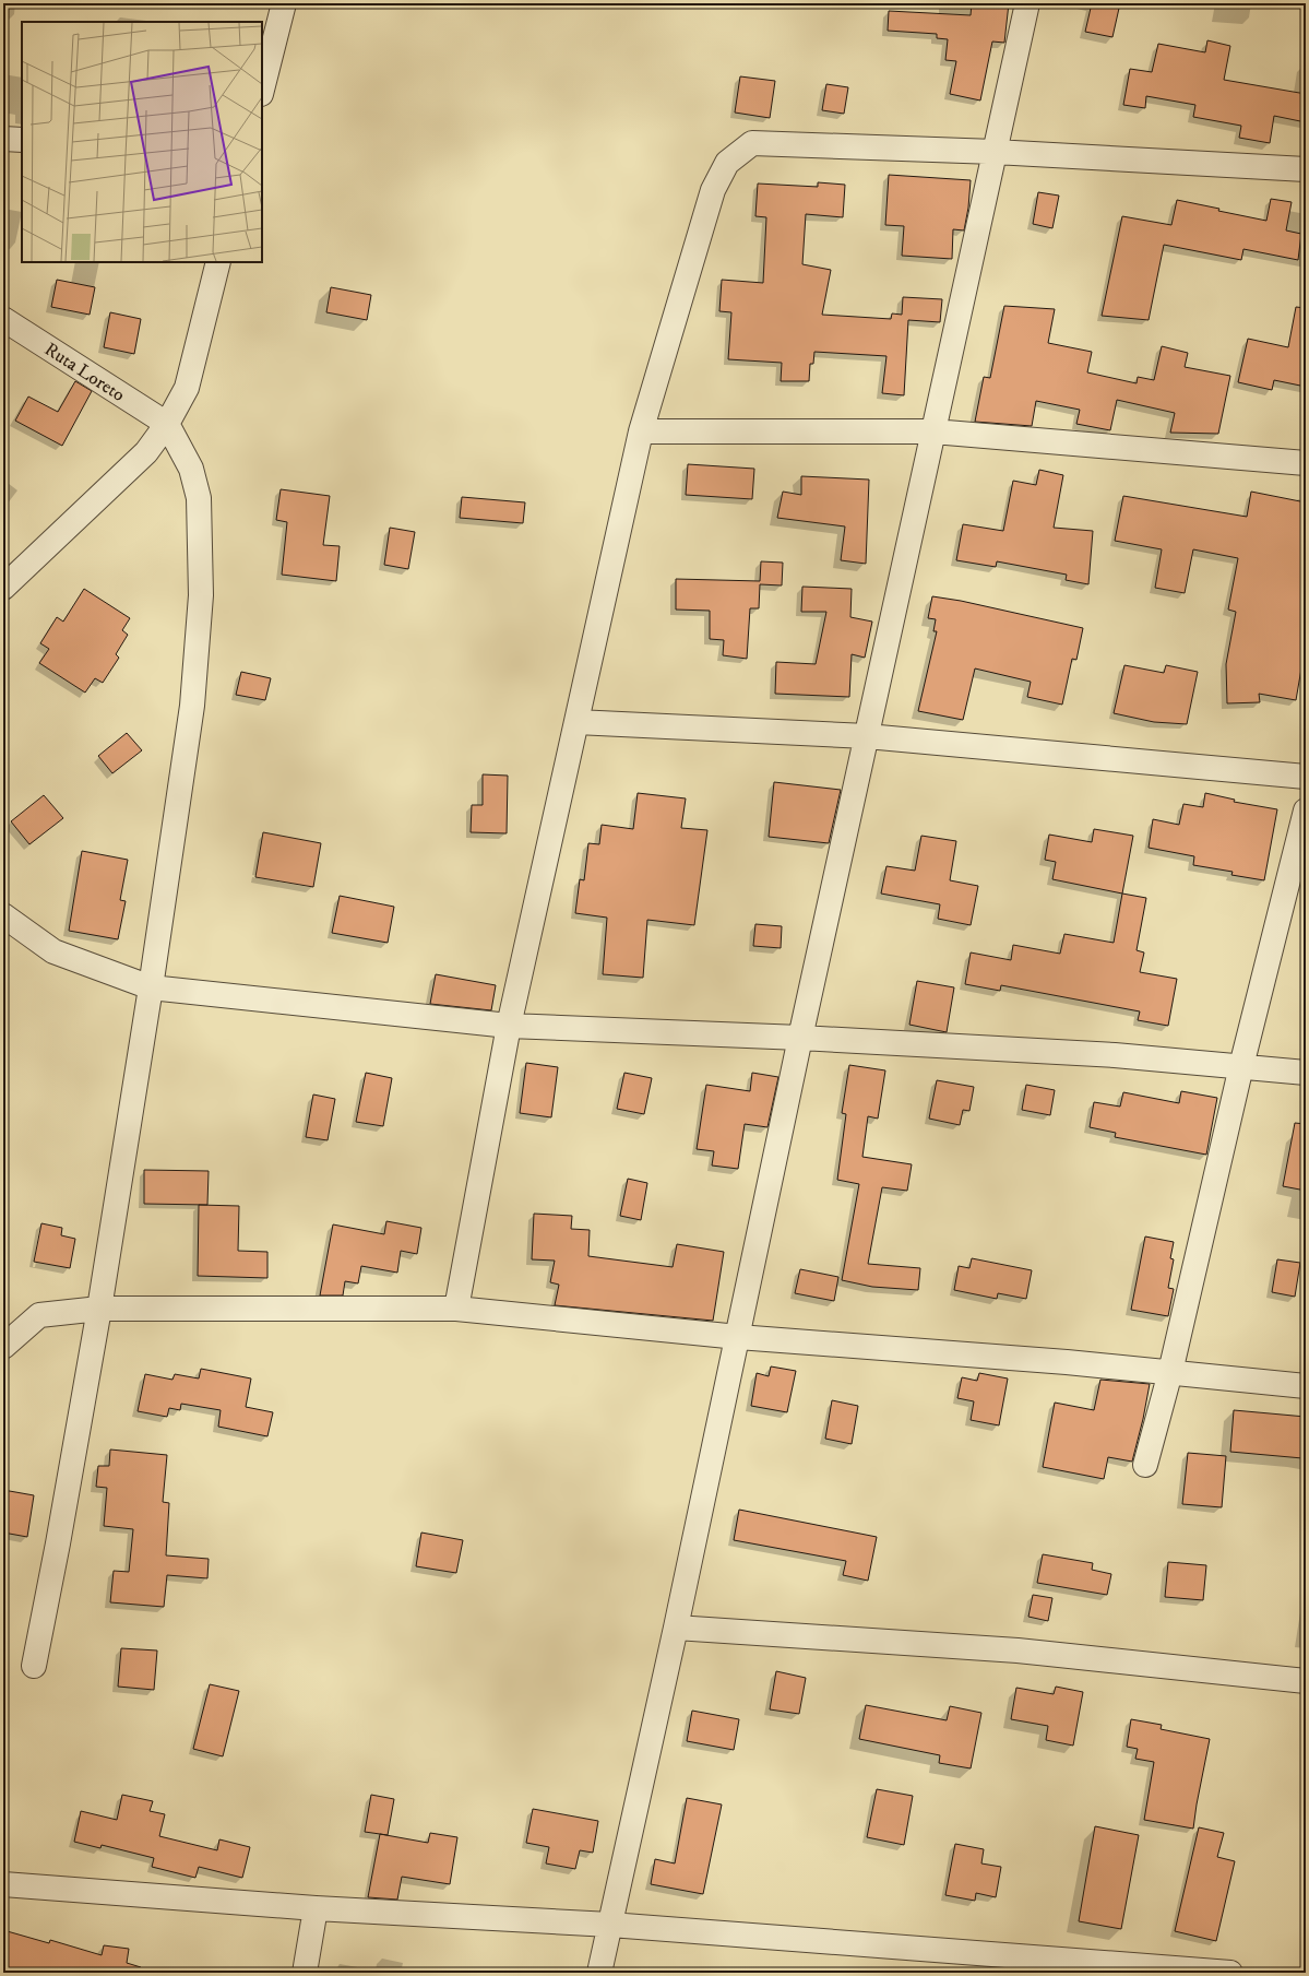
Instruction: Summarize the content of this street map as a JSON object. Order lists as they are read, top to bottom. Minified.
{"streets":{"street":["Ruta Loreto"]}}
